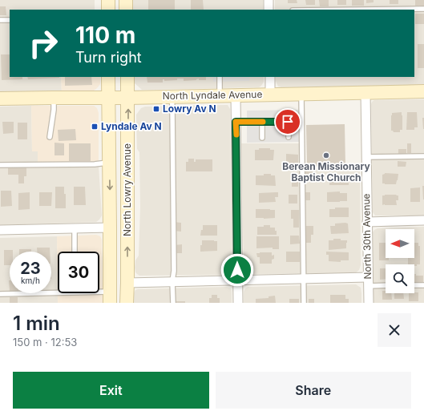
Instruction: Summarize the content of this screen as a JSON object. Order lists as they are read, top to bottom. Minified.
{"streets":{"main road":["North Lyndale Avenue","North Lowry Avenue"],"street":["North 30th Avenue"]},"crossings":[["North Lyndale Avenue","North Lowry Avenue"],["North Lyndale Avenue","North 30th Avenue"]],"places":{"transit":["Lowry Av N","Lyndale Av N"],"other":["Berean Missionary Baptist Church"]},"north":"left","page":{"turn":["110 m","Turn right"],"speed":"23 km/h","limit":"30","heading":["1 min","150 m · 12:53"],"buttons":["Exit","Share"]}}
